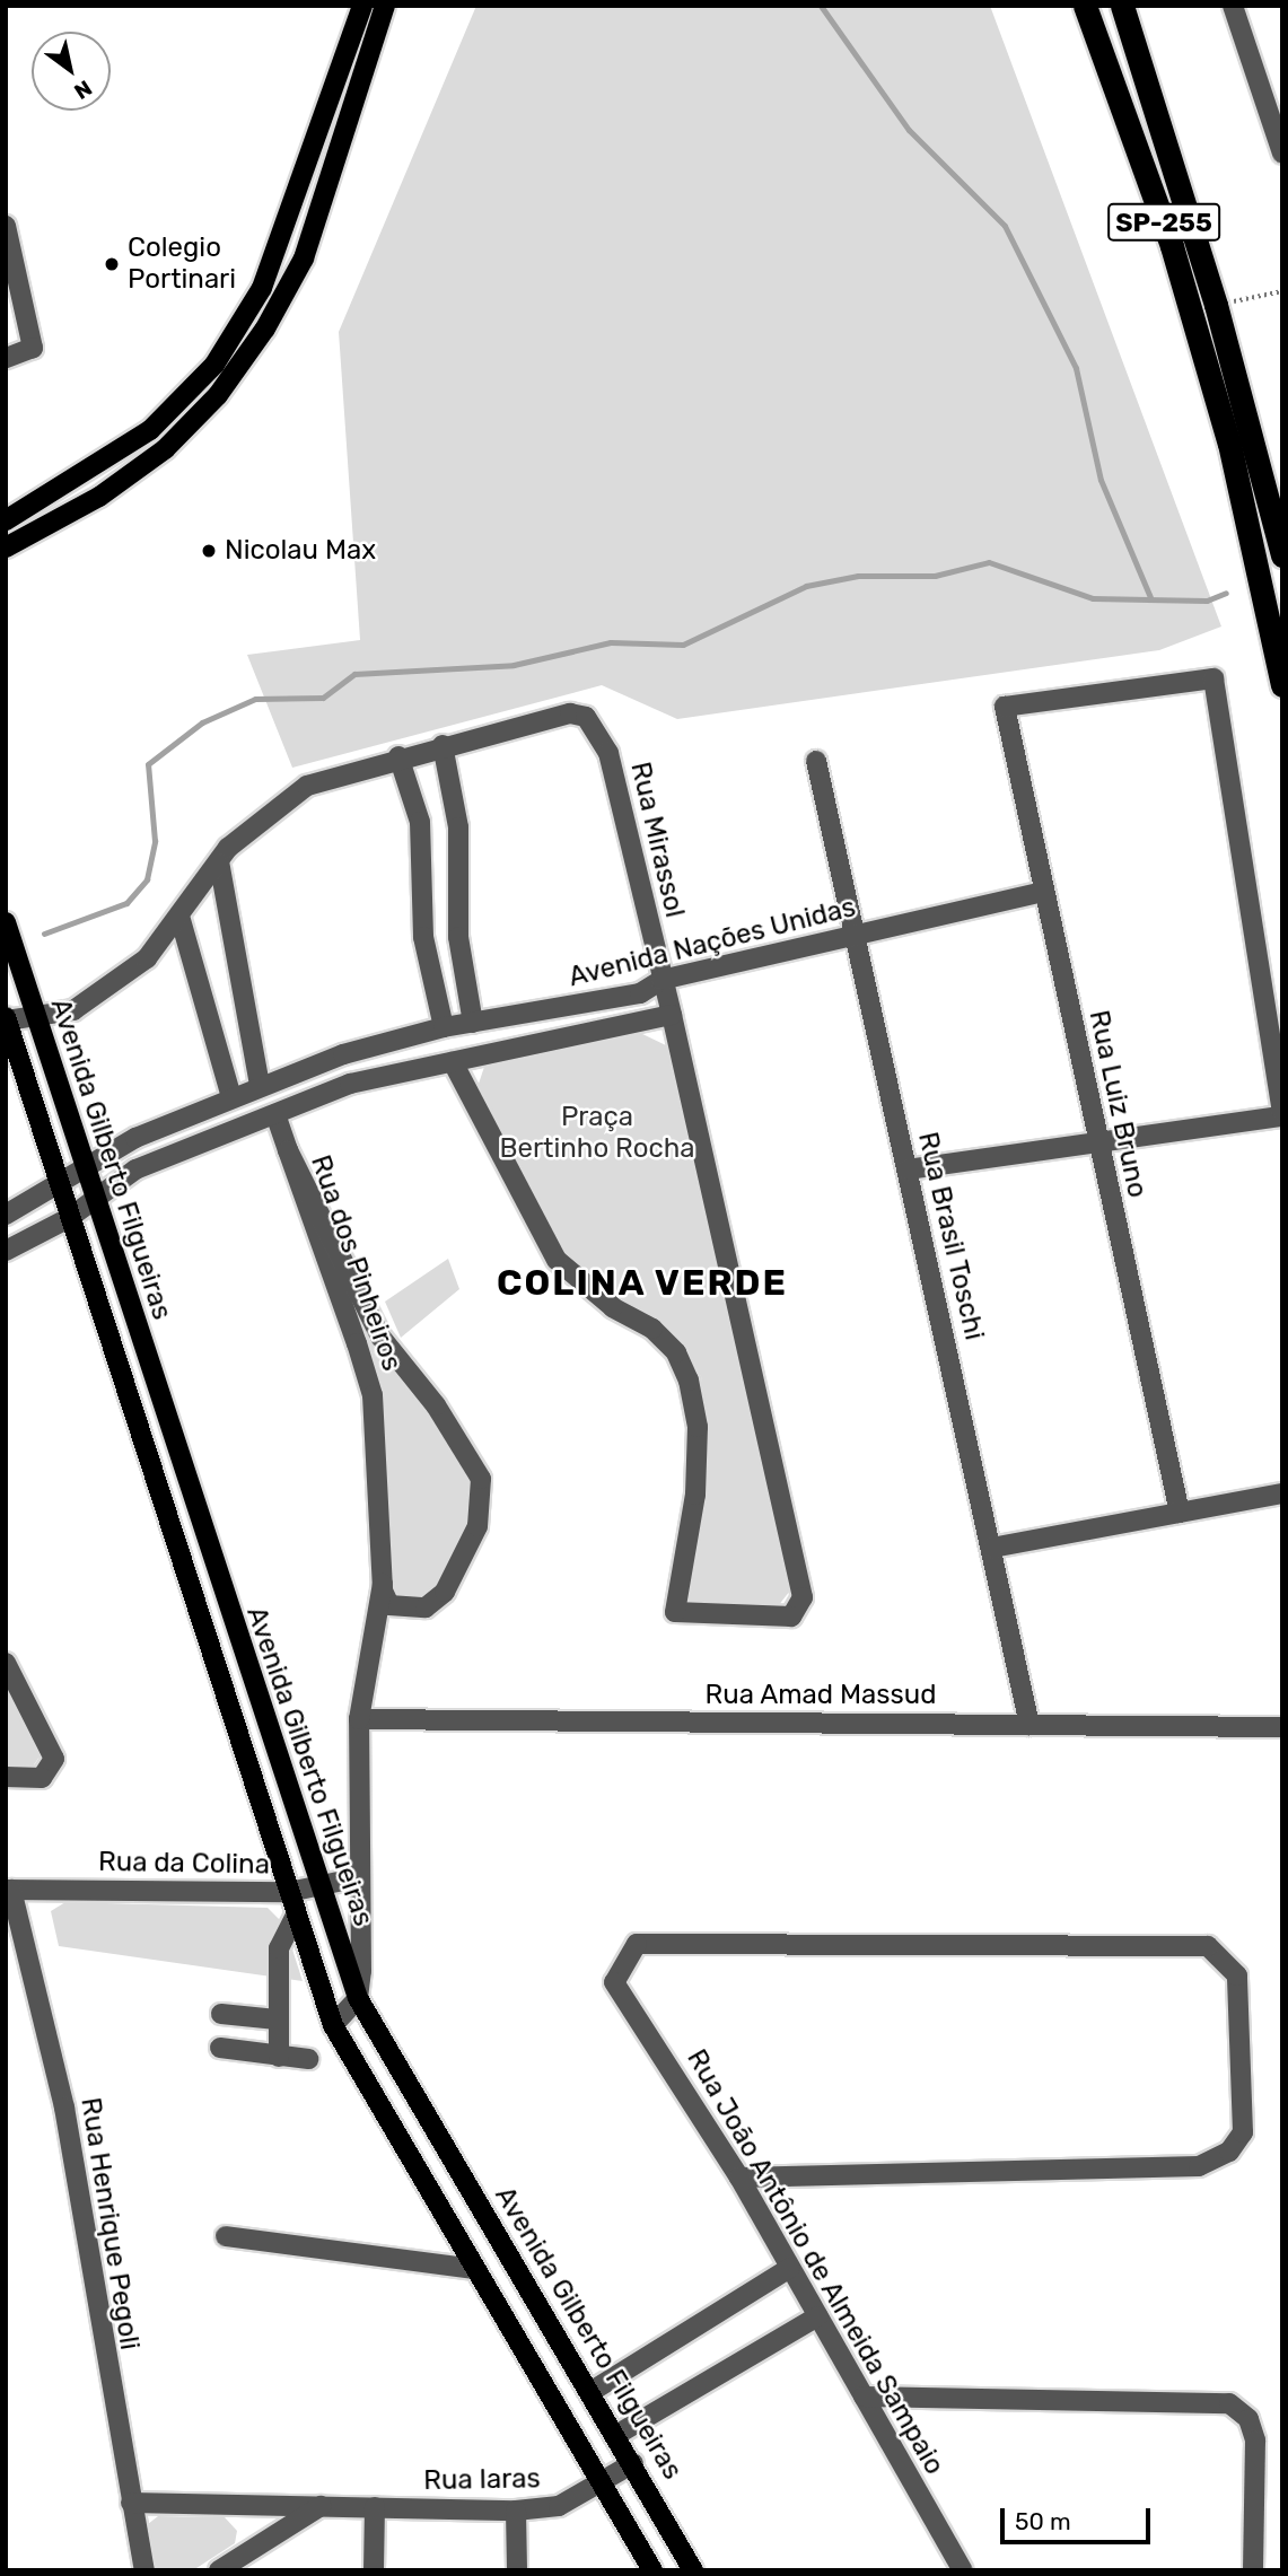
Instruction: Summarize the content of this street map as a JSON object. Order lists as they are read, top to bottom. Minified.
{"streets":{"highway":["SP-255"],"main road":["Avenida Gilberto Filgueiras"],"street":["Rua Mirassol","Avenida Nações Unidas","Rua Luiz Bruno","Rua Brasil Toschi","Rua dos Pinheiros","Rua Amad Massud","Rua da Colina","Rua Henrique Pegoli","Rua João Antônio de Almeida Sampaio","Rua Iaras"]},"crossings":[["Rua Mirassol","Avenida Nações Unidas"],["Avenida Nações Unidas","Rua Luiz Bruno"],["Avenida Nações Unidas","Avenida Gilberto Filgueiras"],["Avenida Nações Unidas","Rua Brasil Toschi"],["Avenida Nações Unidas","Rua dos Pinheiros"],["Avenida Gilberto Filgueiras","Rua dos Pinheiros"],["Avenida Gilberto Filgueiras","Rua da Colina"],["Avenida Gilberto Filgueiras","Rua Iaras"],["Rua Brasil Toschi","Rua Amad Massud"],["Rua dos Pinheiros","Rua Amad Massud"],["Rua dos Pinheiros","Rua da Colina"],["Rua da Colina","Rua Henrique Pegoli"],["Rua Henrique Pegoli","Rua Iaras"]],"districts":["COLINA VERDE"],"parks":["Praça Bertinho Rocha"],"places":["Colegio Portinari","Nicolau Max"],"scale_bar":"50 m","north":"bottom right"}
